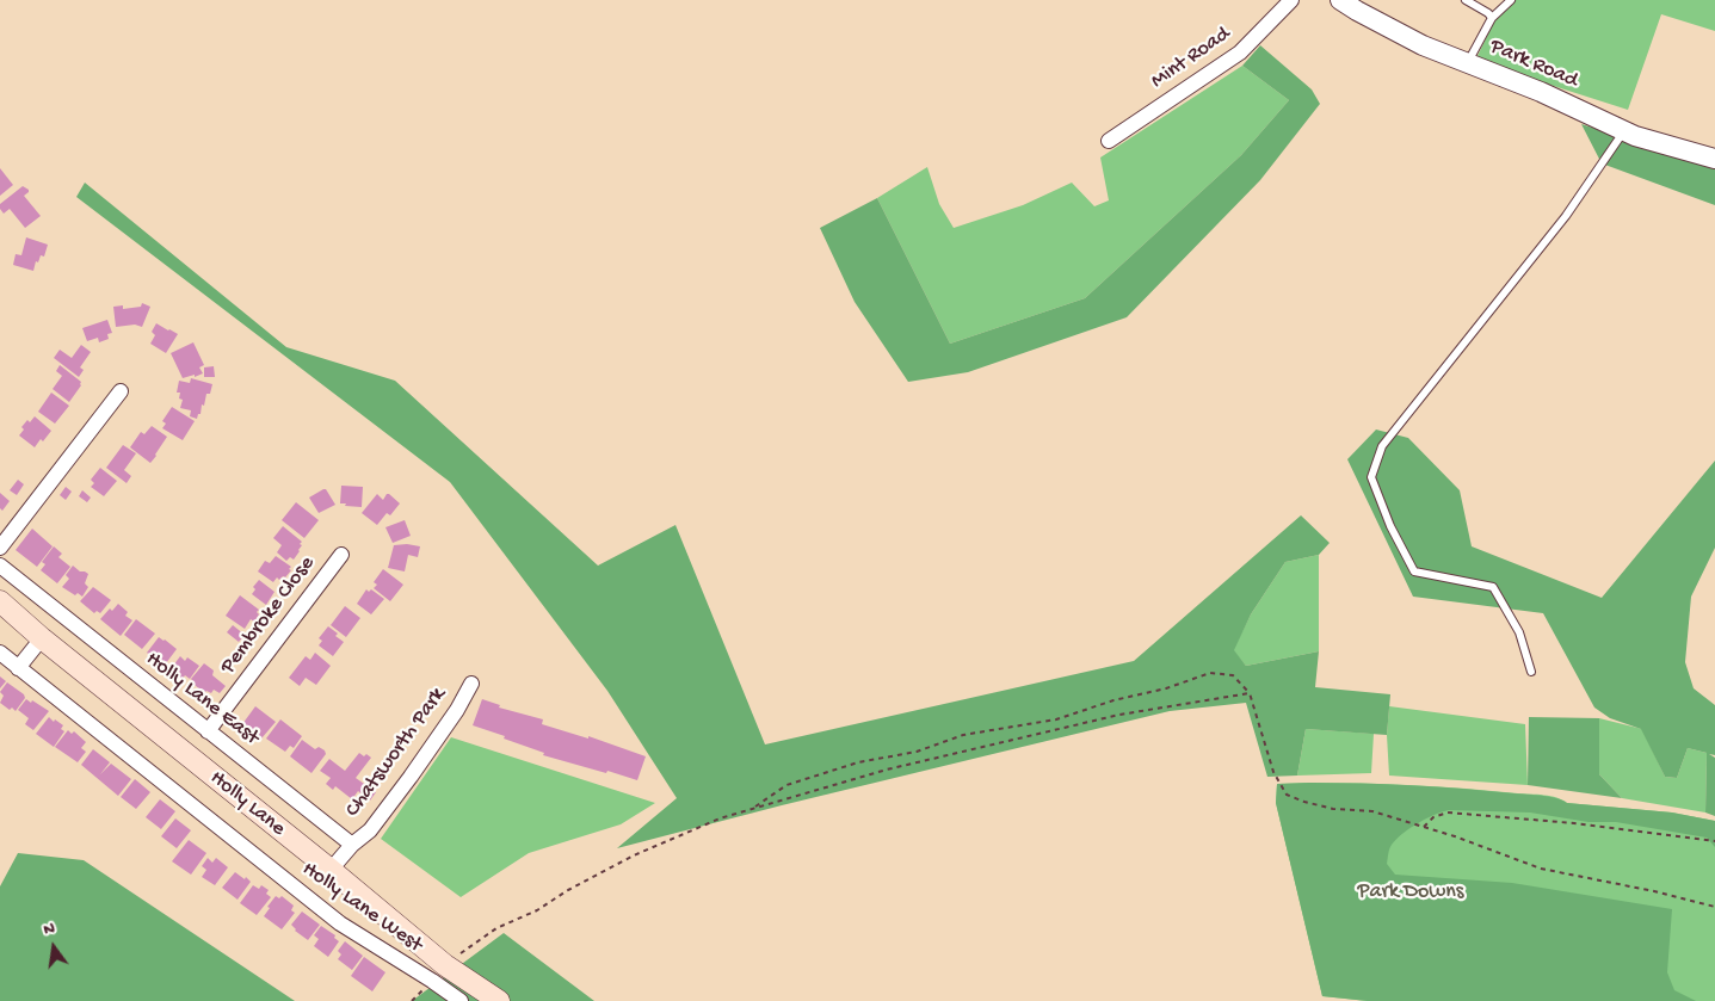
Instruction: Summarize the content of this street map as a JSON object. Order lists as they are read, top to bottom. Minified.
{"streets":{"main road":["Holly Lane"],"street":["Mint Road","Park Road","Pembroke Close","Holly Lane East","Chatsworth Park","Holly Lane West"]},"crossings":[["Pembroke Close","Holly Lane East"],["Holly Lane East","Chatsworth Park"]],"parks":["Park Downs"],"north":"top"}
